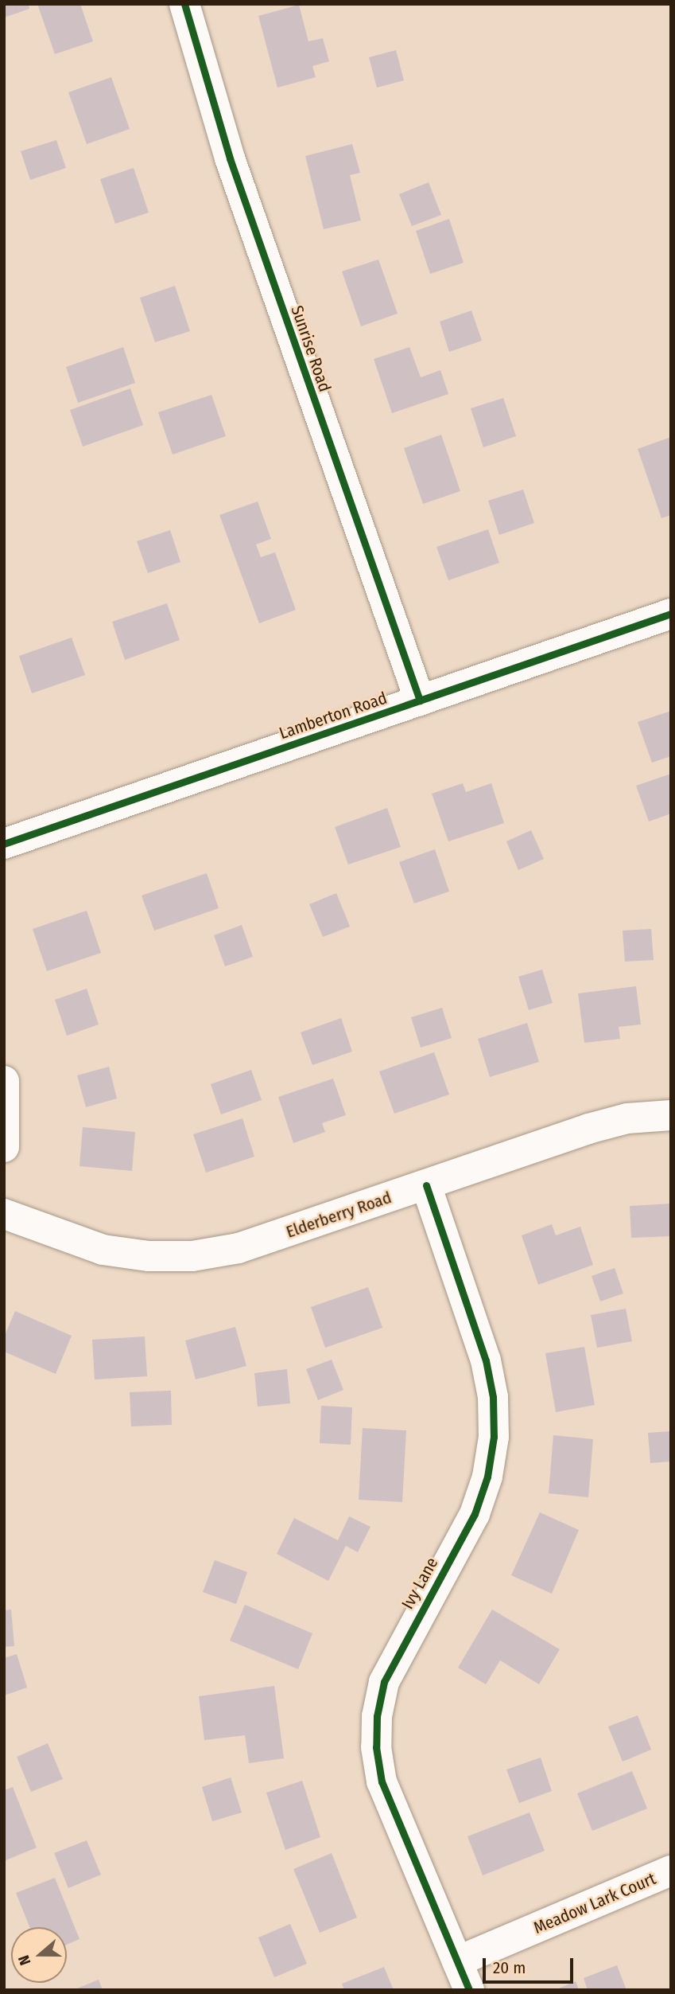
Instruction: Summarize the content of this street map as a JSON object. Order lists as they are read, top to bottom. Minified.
{"streets":{"street":["Sunrise Road","Lamberton Road","Elderberry Road","Ivy Lane","Meadow Lark Court"]},"crossings":[["Sunrise Road","Lamberton Road"],["Elderberry Road","Ivy Lane"],["Ivy Lane","Meadow Lark Court"]],"scale_bar":"20 m","north":"left"}
